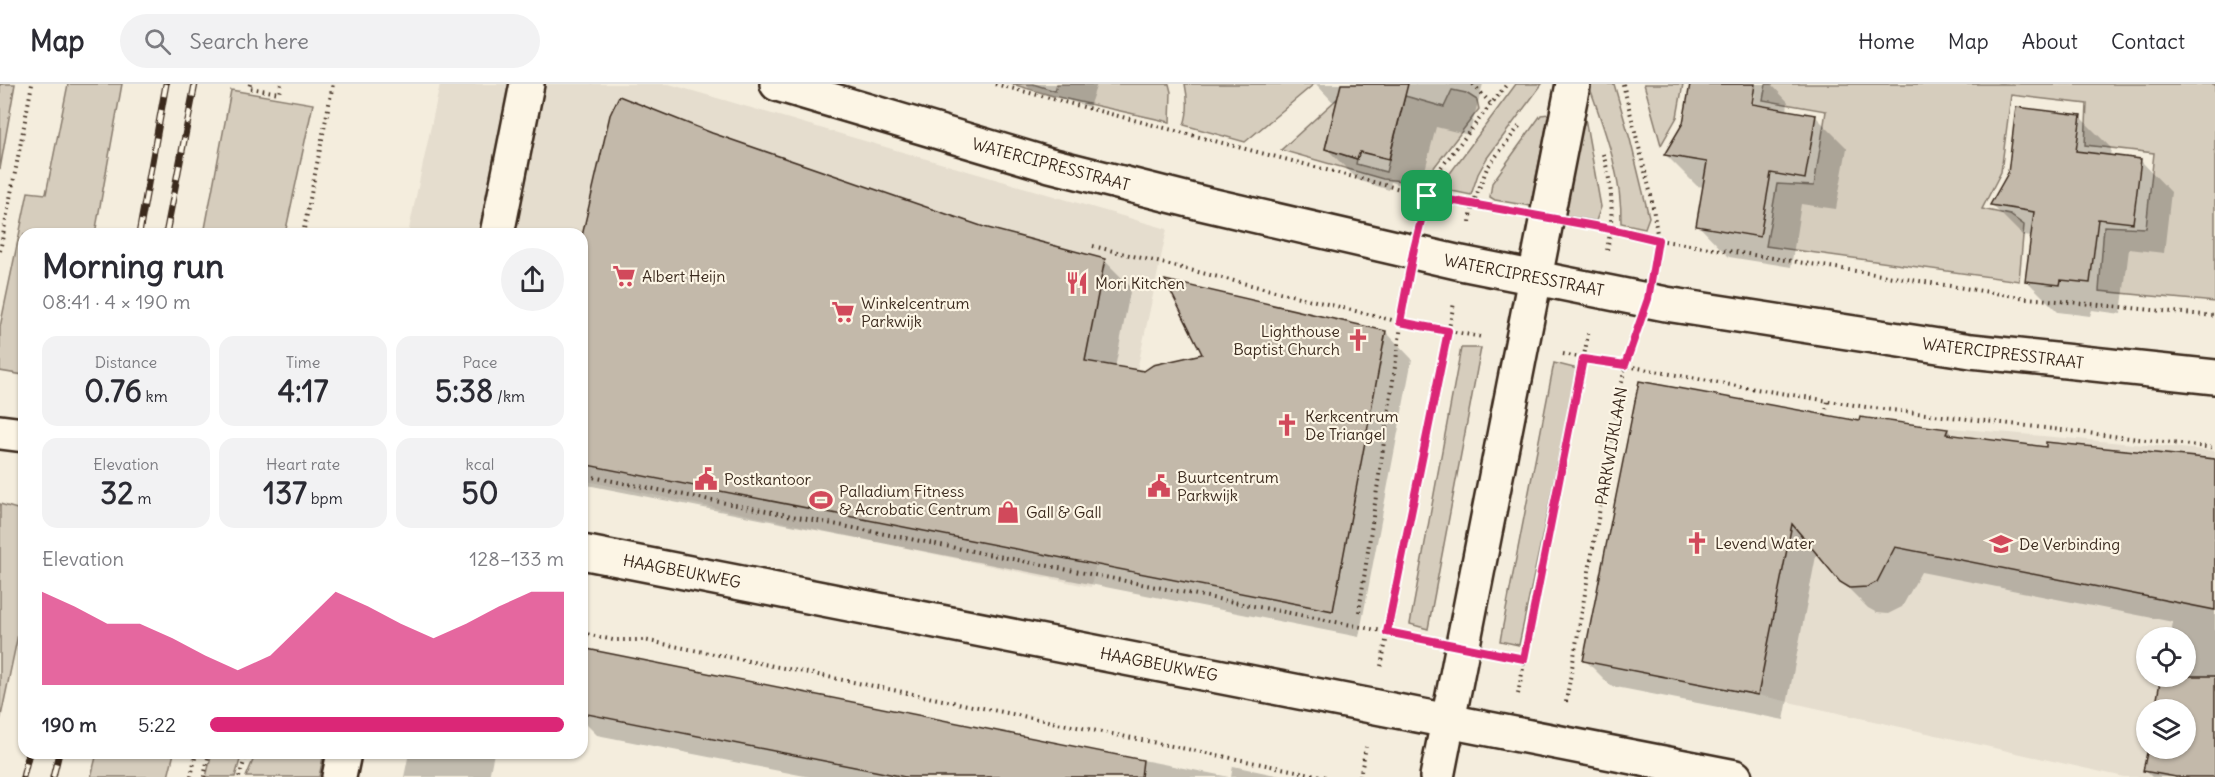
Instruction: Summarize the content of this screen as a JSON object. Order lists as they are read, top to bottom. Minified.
{"streets":{"street":["WATERCIPRESSTRAAT","HAAGBEUKWEG"],"path":["PARKWIJKLAAN"]},"crossings":[["WATERCIPRESSTRAAT","PARKWIJKLAAN"],["PARKWIJKLAAN","HAAGBEUKWEG"]],"places":{"supermarket":["Albert Heijn","Winkelcentrum Parkwijk"],"restaurant":["Mori Kitchen"],"church":["Lighthouse Baptist Church","Kerkcentrum De Triangel","Levend Water"],"public building":["Postkantoor","Buurtcentrum Parkwijk"],"sports":["Palladium Fitness & Acrobatic Centrum"],"shop":["Gall & Gall"],"school or university":["De Verbinding"]},"page":{"header":"Map","search":"Search here","nav":["Home","Map","About","Contact"],"heading":["Morning run","08:41 · 4 × 190 m"],"stats":[["Distance","0.76 km"],["Time","4:17"],["Pace","5:38 /km"],["Elevation","32 m"],["Heart rate","137 bpm"],["kcal","50"]],"chart":["Elevation","128–133 m"],"list":[{"name":"190 m","note":"5:22"}]}}
